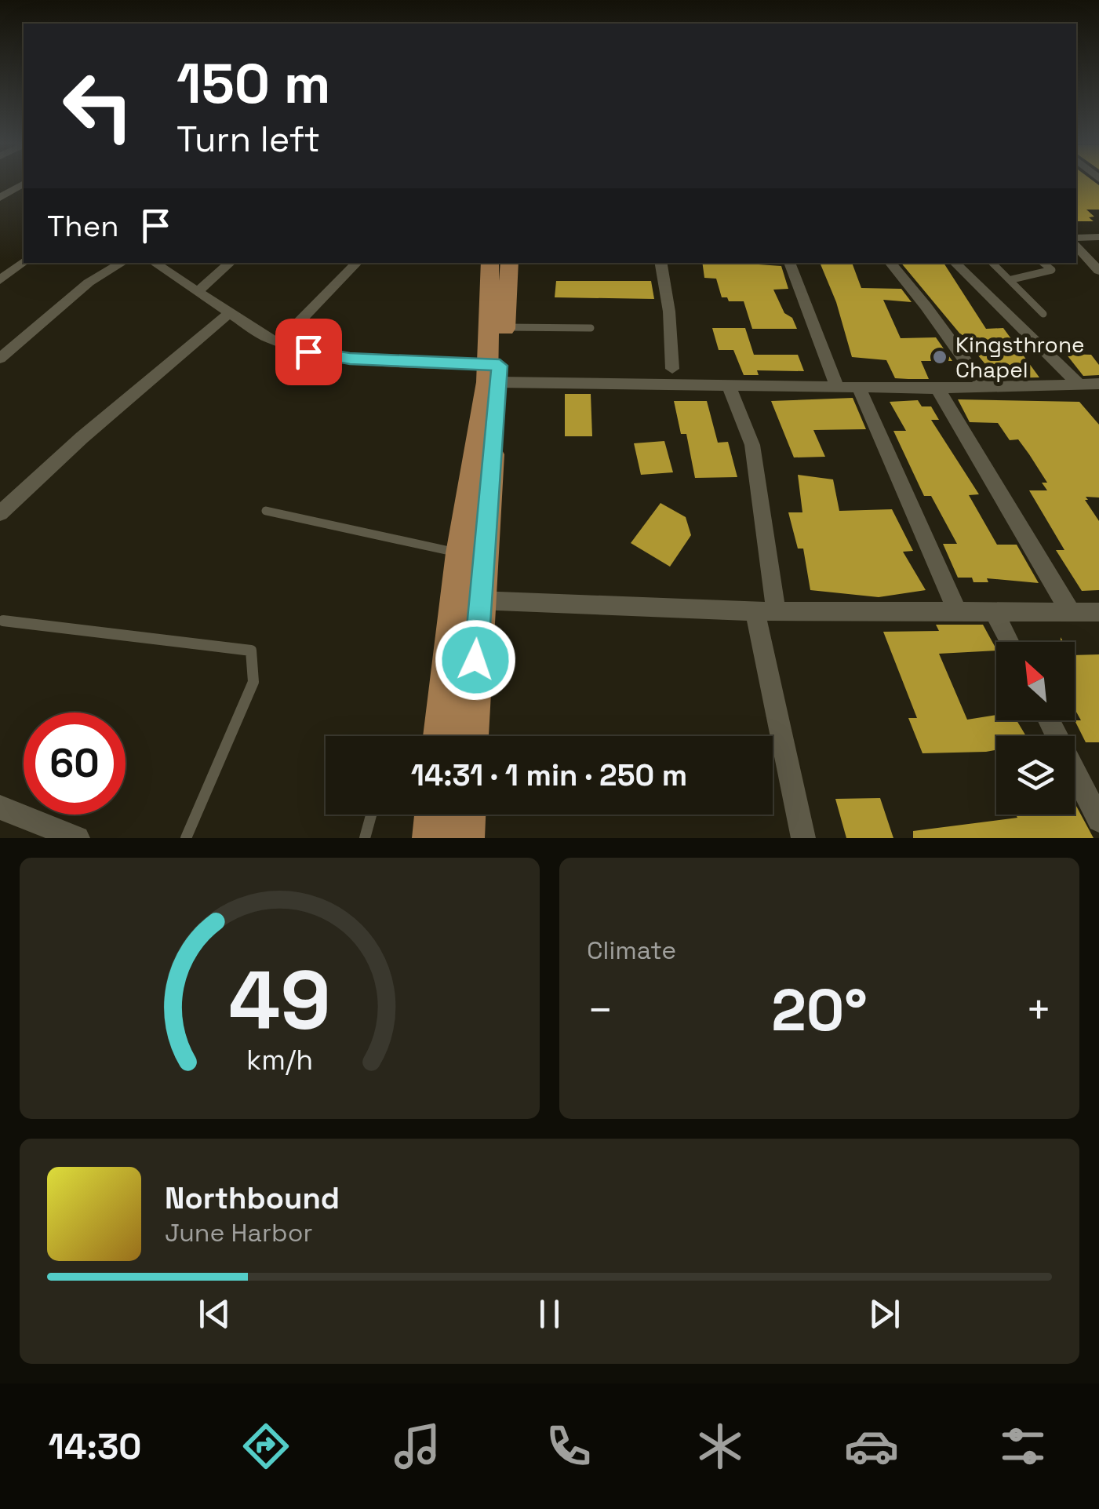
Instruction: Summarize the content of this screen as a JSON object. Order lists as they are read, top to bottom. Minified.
{"places":["Kingsthrone Chapel"],"north":"top left","page":{"turn":["150 m","Turn left"],"then":"Then","limit":"60","trip":"14:31 · 1 min · 250 m","tile":"Climate","heat":["−","20°","+"],"song":["Northbound","June Harbor"],"tabs":"14:30","gauge":["49","km/h"]}}
